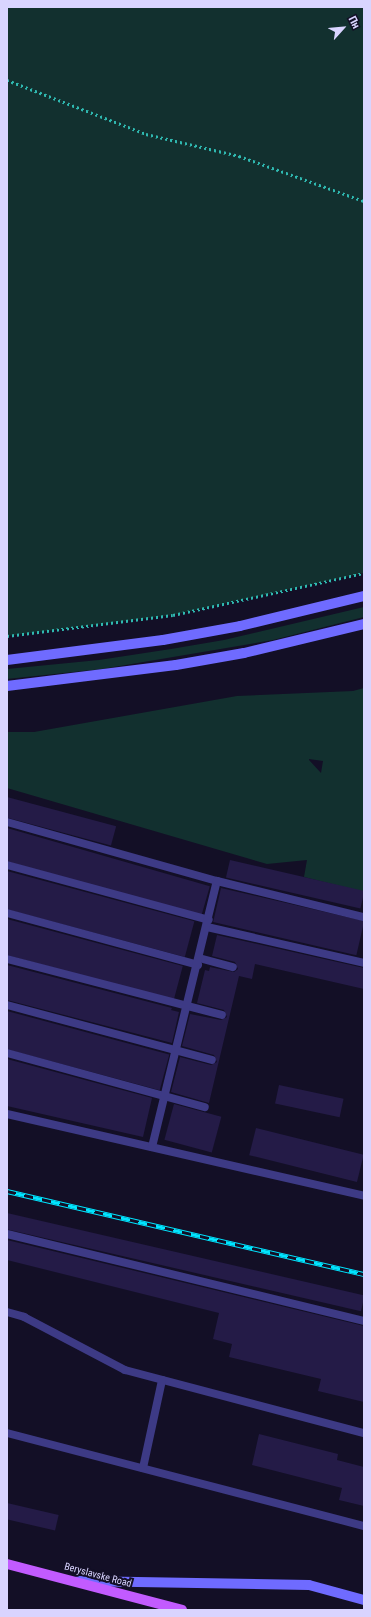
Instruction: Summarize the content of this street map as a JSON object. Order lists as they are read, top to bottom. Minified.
{"streets":{"main road":["Beryslavske Road"]},"north":"top right"}
